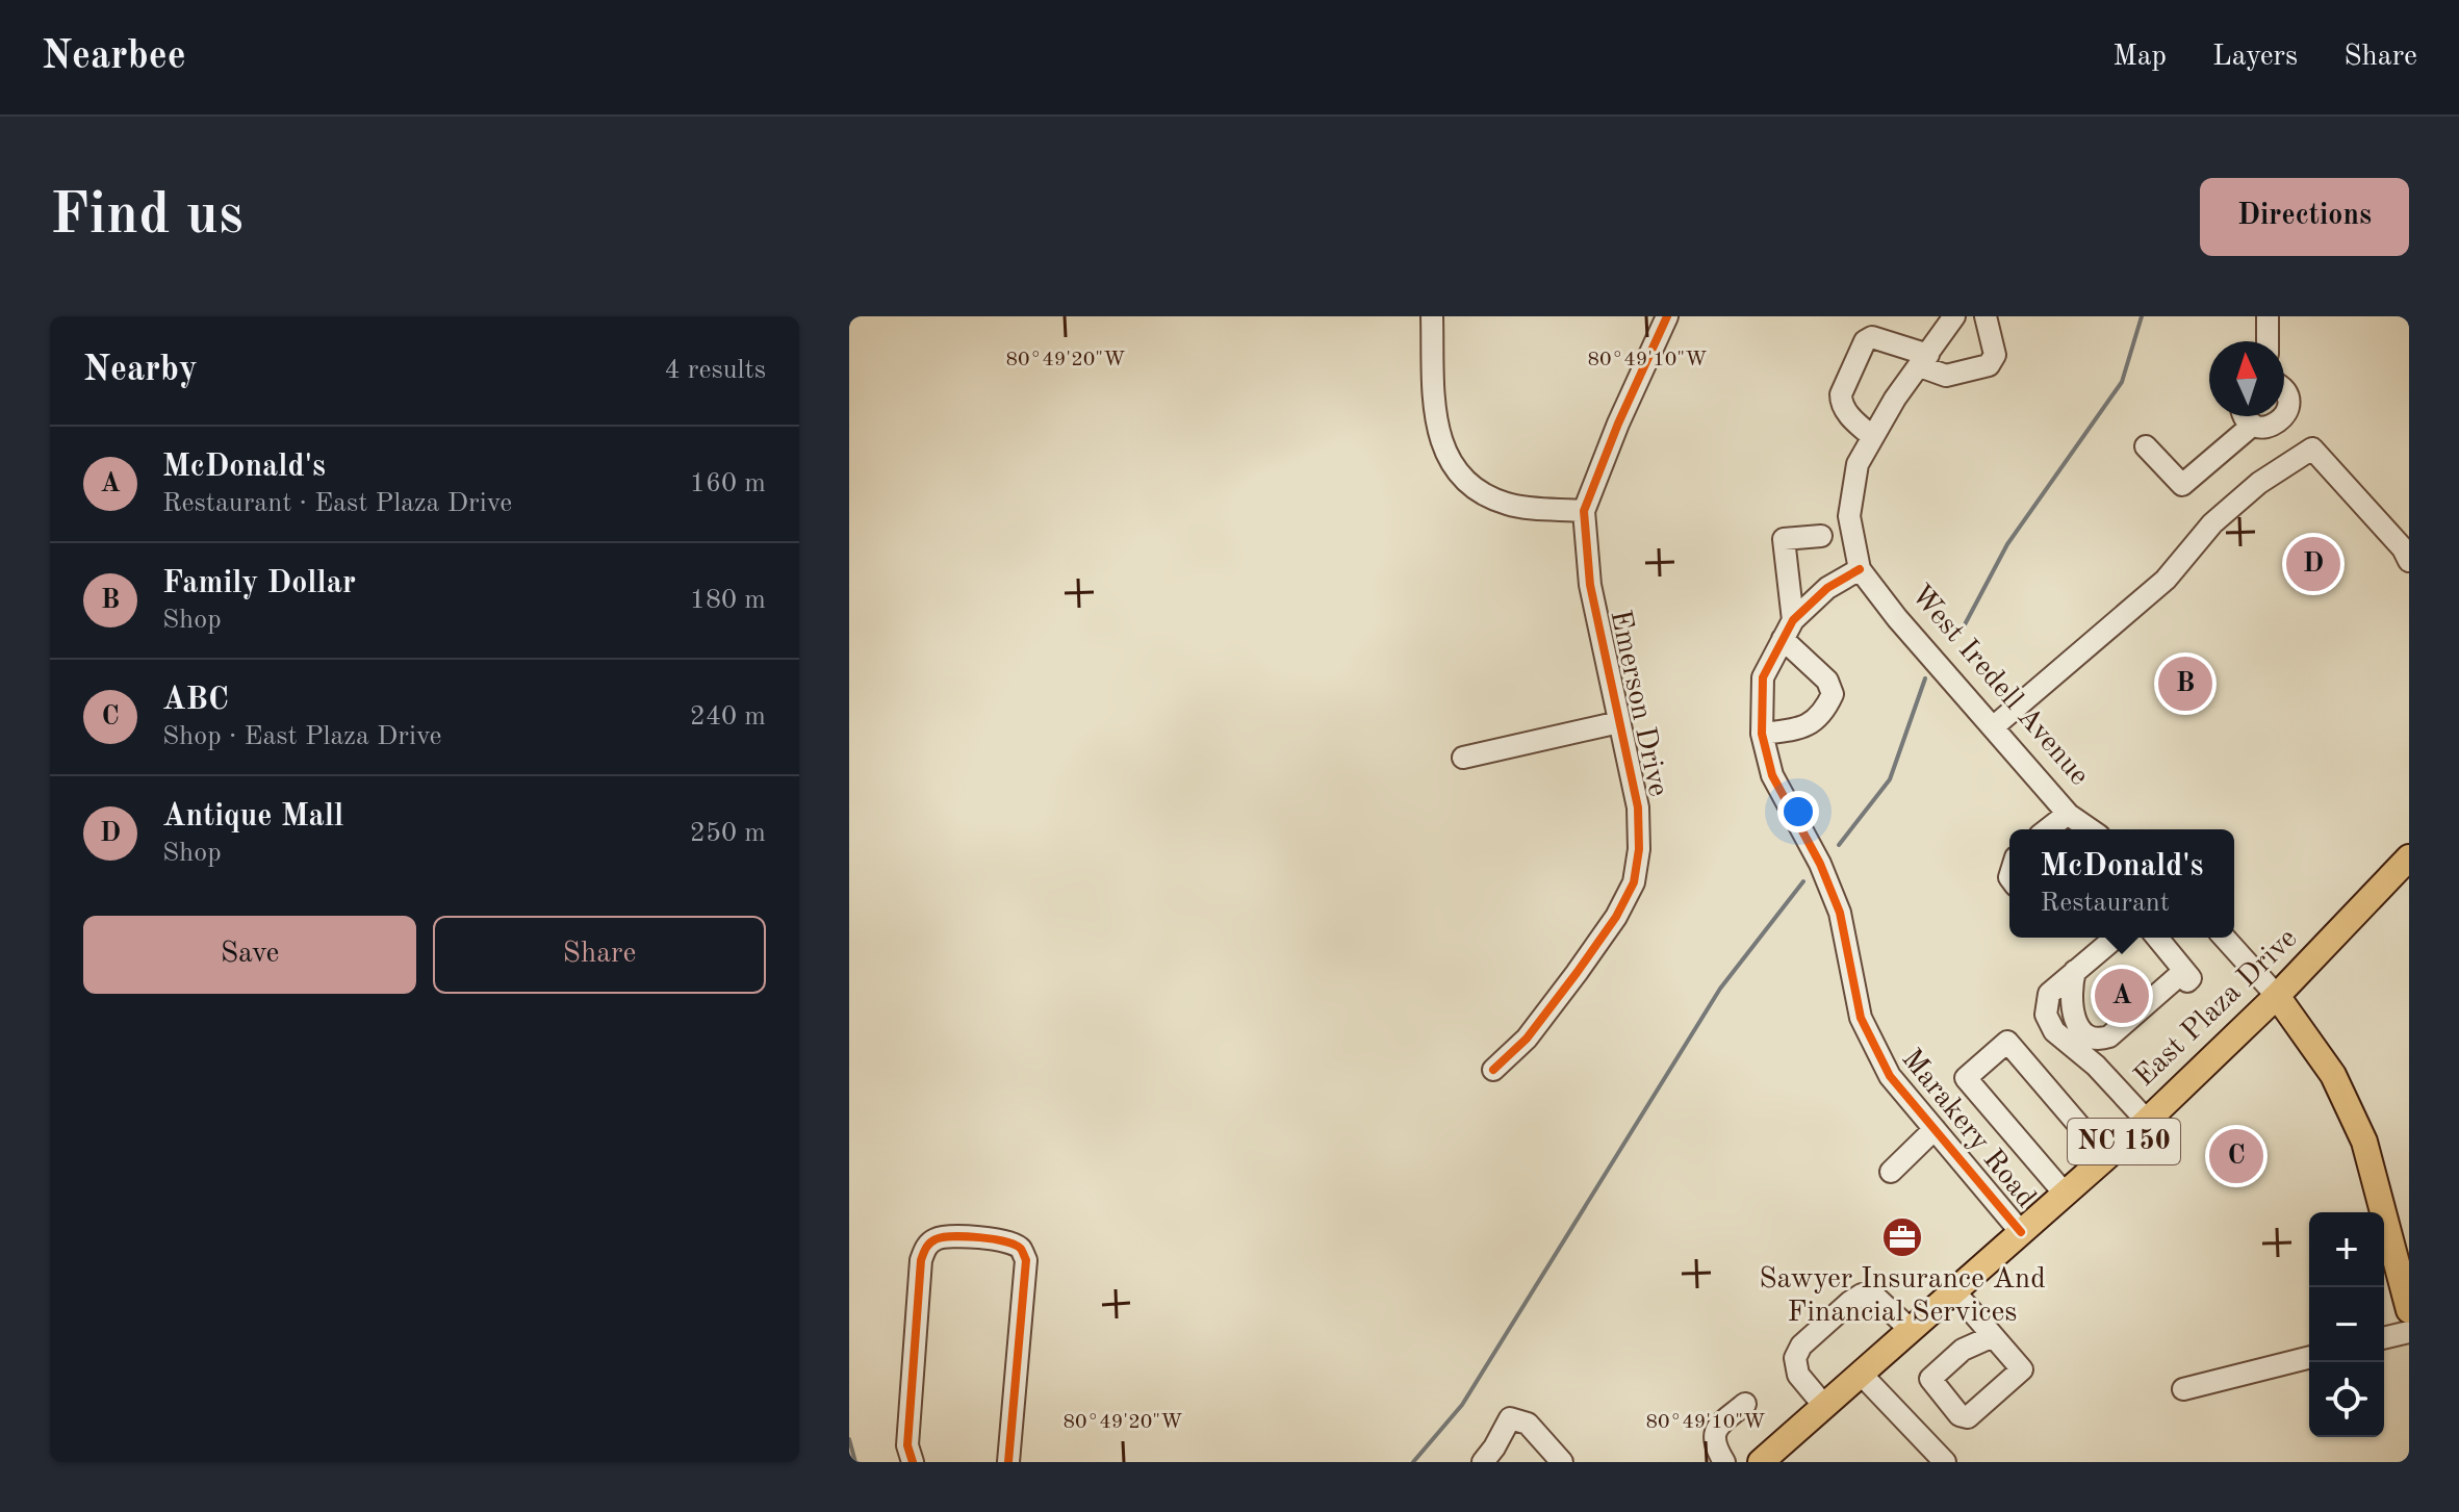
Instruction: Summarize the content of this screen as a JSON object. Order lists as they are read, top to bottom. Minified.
{"streets":{"main road":["East Plaza Drive","NC 150"],"street":["West Iredell Avenue","Emerson Drive","Marakery Road"]},"crossings":[["West Iredell Avenue","Marakery Road"],["East Plaza Drive","Marakery Road"]],"places":{"office":["Sawyer Insurance And Financial Services"]},"north":"top","page":{"header":"Nearbee","nav":["Map","Layers","Share"],"buttons":["Directions",["Save","Share"]],"title":"Find us","heading":["Nearby","4 results"],"list":[{"mark":"A","name":"McDonald's","note":"Restaurant · East Plaza Drive","value":"160 m"},{"mark":"B","name":"Family Dollar","note":"Shop","value":"180 m"},{"mark":"C","name":"ABC","note":"Shop · East Plaza Drive","value":"240 m"},{"mark":"D","name":"Antique Mall","note":"Shop","value":"250 m"}],"pins":["D","B","A","C"],"popup":["McDonald's","Restaurant"],"map_buttons":["+","−"]},"coordinates":["80°49'20\"W","80°49'10\"W"]}
